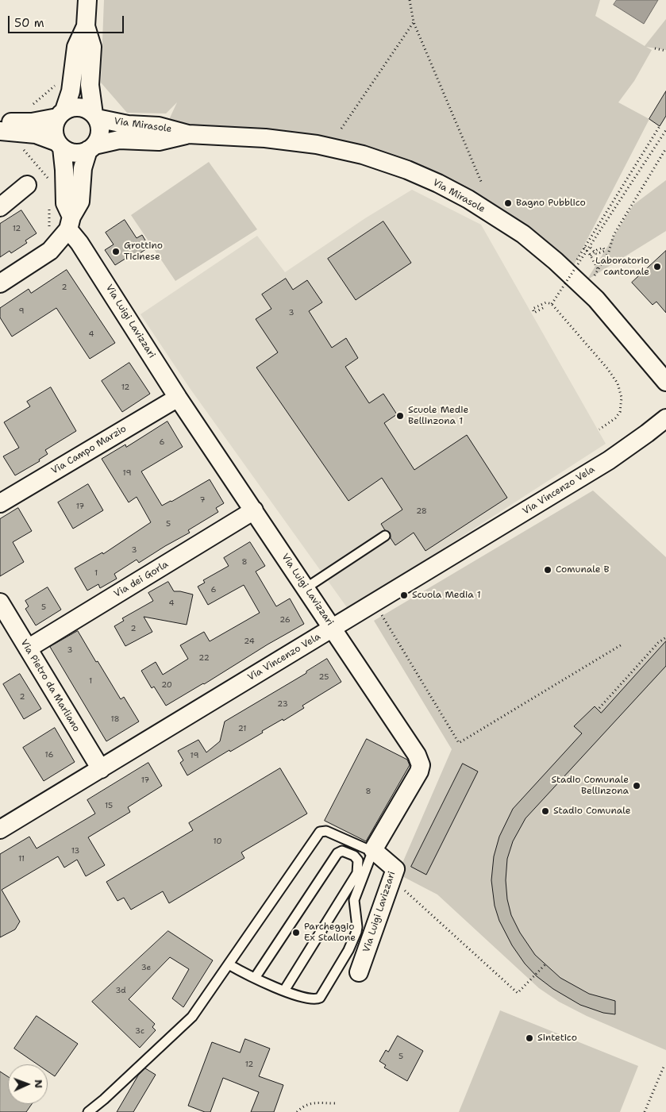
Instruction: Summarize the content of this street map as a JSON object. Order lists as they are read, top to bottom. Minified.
{"streets":{"street":["Via Mirasole","Via Luigi Lavizzari","Via Campo Marzio","Via Vincenzo Vela","Via dei Gorla","Via Pietro da Marliano"]},"crossings":[["Via Mirasole","Via Luigi Lavizzari"],["Via Luigi Lavizzari","Via Campo Marzio"],["Via Luigi Lavizzari","Via Vincenzo Vela"],["Via Luigi Lavizzari","Via dei Gorla"],["Via Vincenzo Vela","Via Pietro da Marliano"],["Via dei Gorla","Via Pietro da Marliano"]],"places":["Bagno Pubblico","Grottino Ticinese","Laboratorio cantonale","Scuole Medie Bellinzona 1","Comunale B","Scuola Media 1","Stadio Comunale Bellinzona","Stadio Comunale","Parcheggio Ex Stallone","Sintetico"],"house_numbers":["12","2","9","3","4","12","6","19","7","17","28","5","3","8","1","6","4","5","26","2","24","3","22","25","1","20","2","23","18","21","16","19","17","8","15","10","13","11","3e","3d","3c","5","12"],"scale_bar":"50 m","north":"right"}
